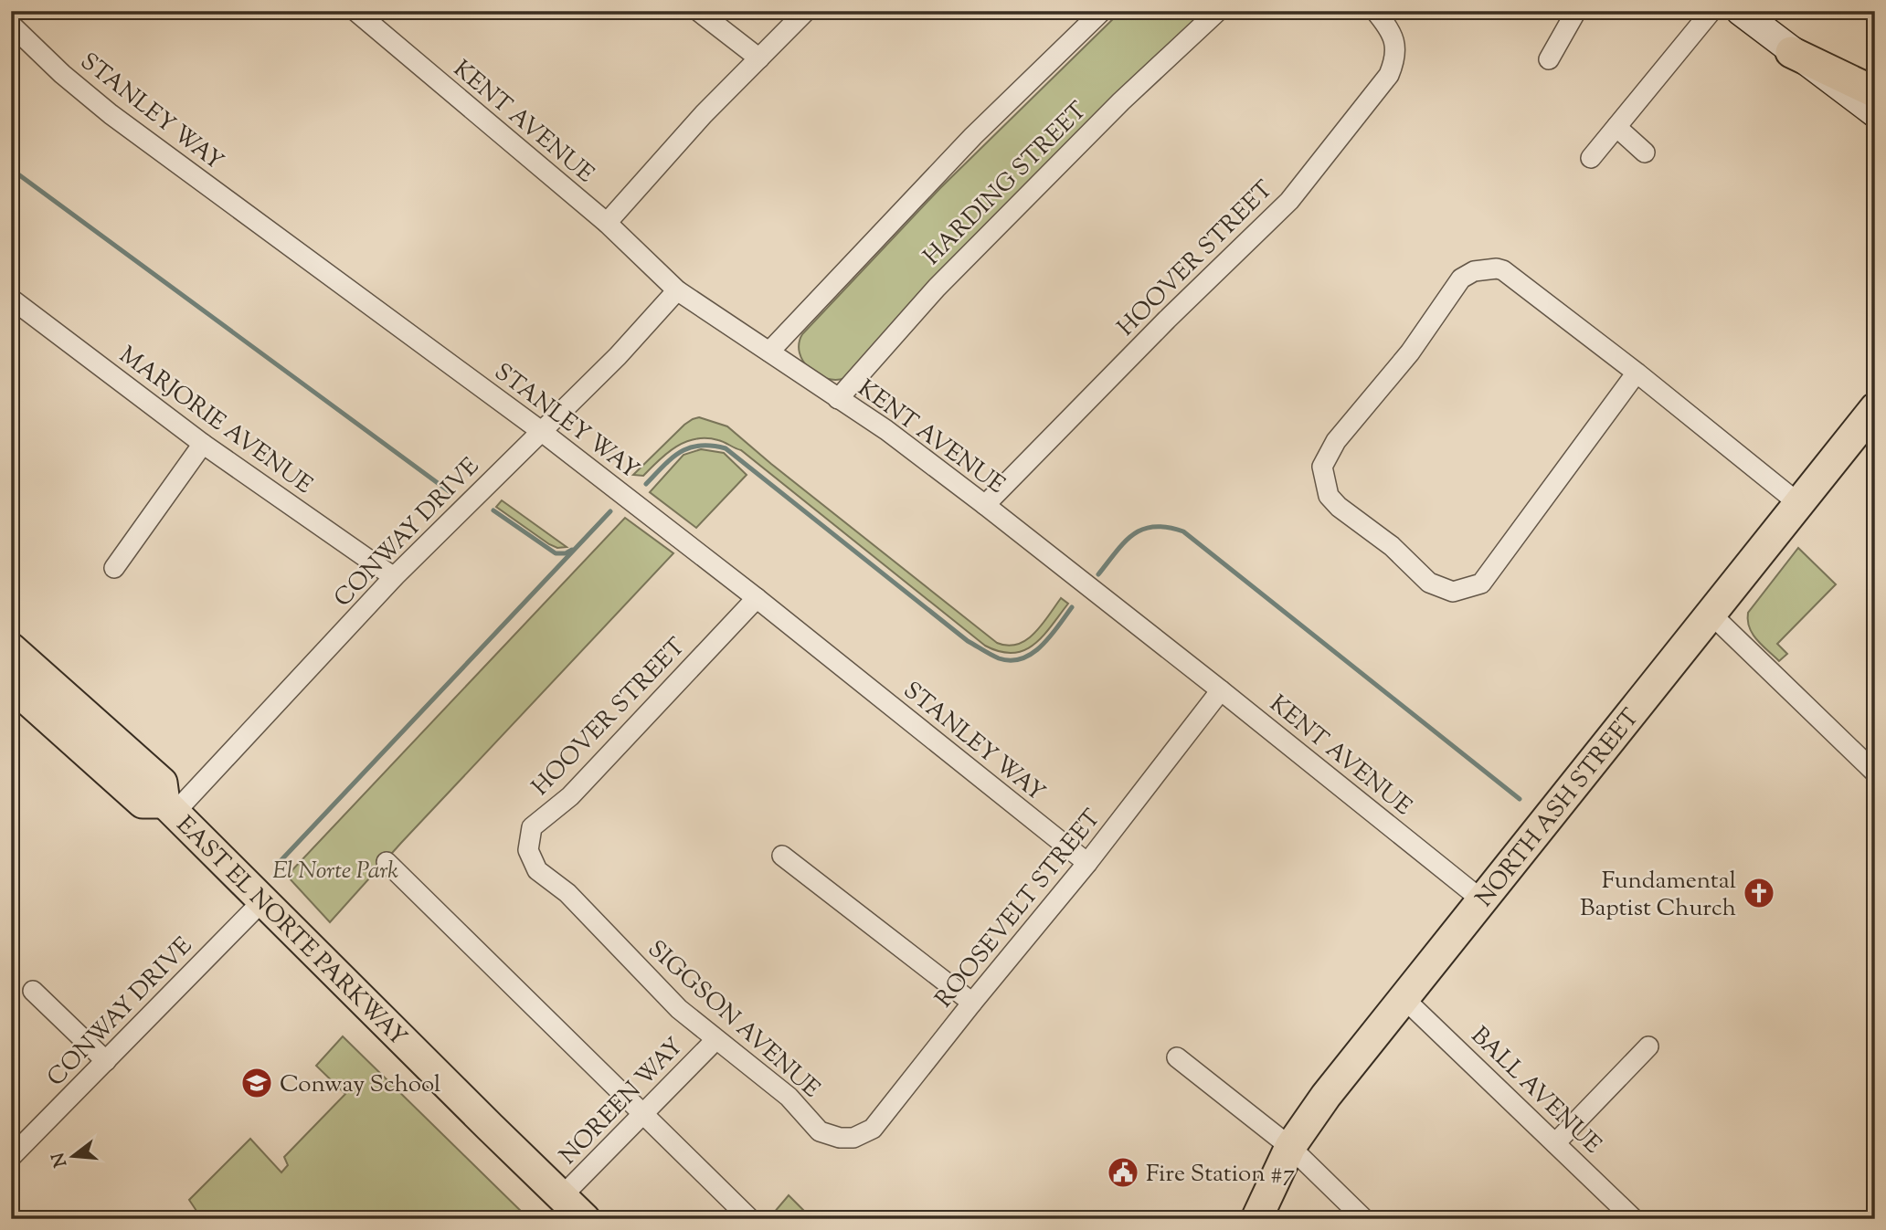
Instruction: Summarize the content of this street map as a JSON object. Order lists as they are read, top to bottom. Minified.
{"streets":{"main road":["NORTH ASH STREET","EAST EL NORTE PARKWAY"],"street":["STANLEY WAY","KENT AVENUE","HARDING STREET","HOOVER STREET","MARJORIE AVENUE","CONWAY DRIVE","ROOSEVELT STREET","SIGGSON AVENUE","BALL AVENUE","NOREEN WAY"]},"crossings":[["STANLEY WAY","HOOVER STREET"],["STANLEY WAY","CONWAY DRIVE"],["STANLEY WAY","ROOSEVELT STREET"],["KENT AVENUE","HARDING STREET"],["KENT AVENUE","HOOVER STREET"],["KENT AVENUE","CONWAY DRIVE"],["KENT AVENUE","NORTH ASH STREET"],["KENT AVENUE","ROOSEVELT STREET"],["HOOVER STREET","SIGGSON AVENUE"],["MARJORIE AVENUE","CONWAY DRIVE"],["CONWAY DRIVE","EAST EL NORTE PARKWAY"],["NORTH ASH STREET","BALL AVENUE"],["ROOSEVELT STREET","SIGGSON AVENUE"],["EAST EL NORTE PARKWAY","NOREEN WAY"],["SIGGSON AVENUE","NOREEN WAY"]],"parks":["El Norte Park"],"places":{"church":["Fundamental Baptist Church"],"school or university":["Conway School"],"public building":["Fire Station #7"]},"north":"left"}
